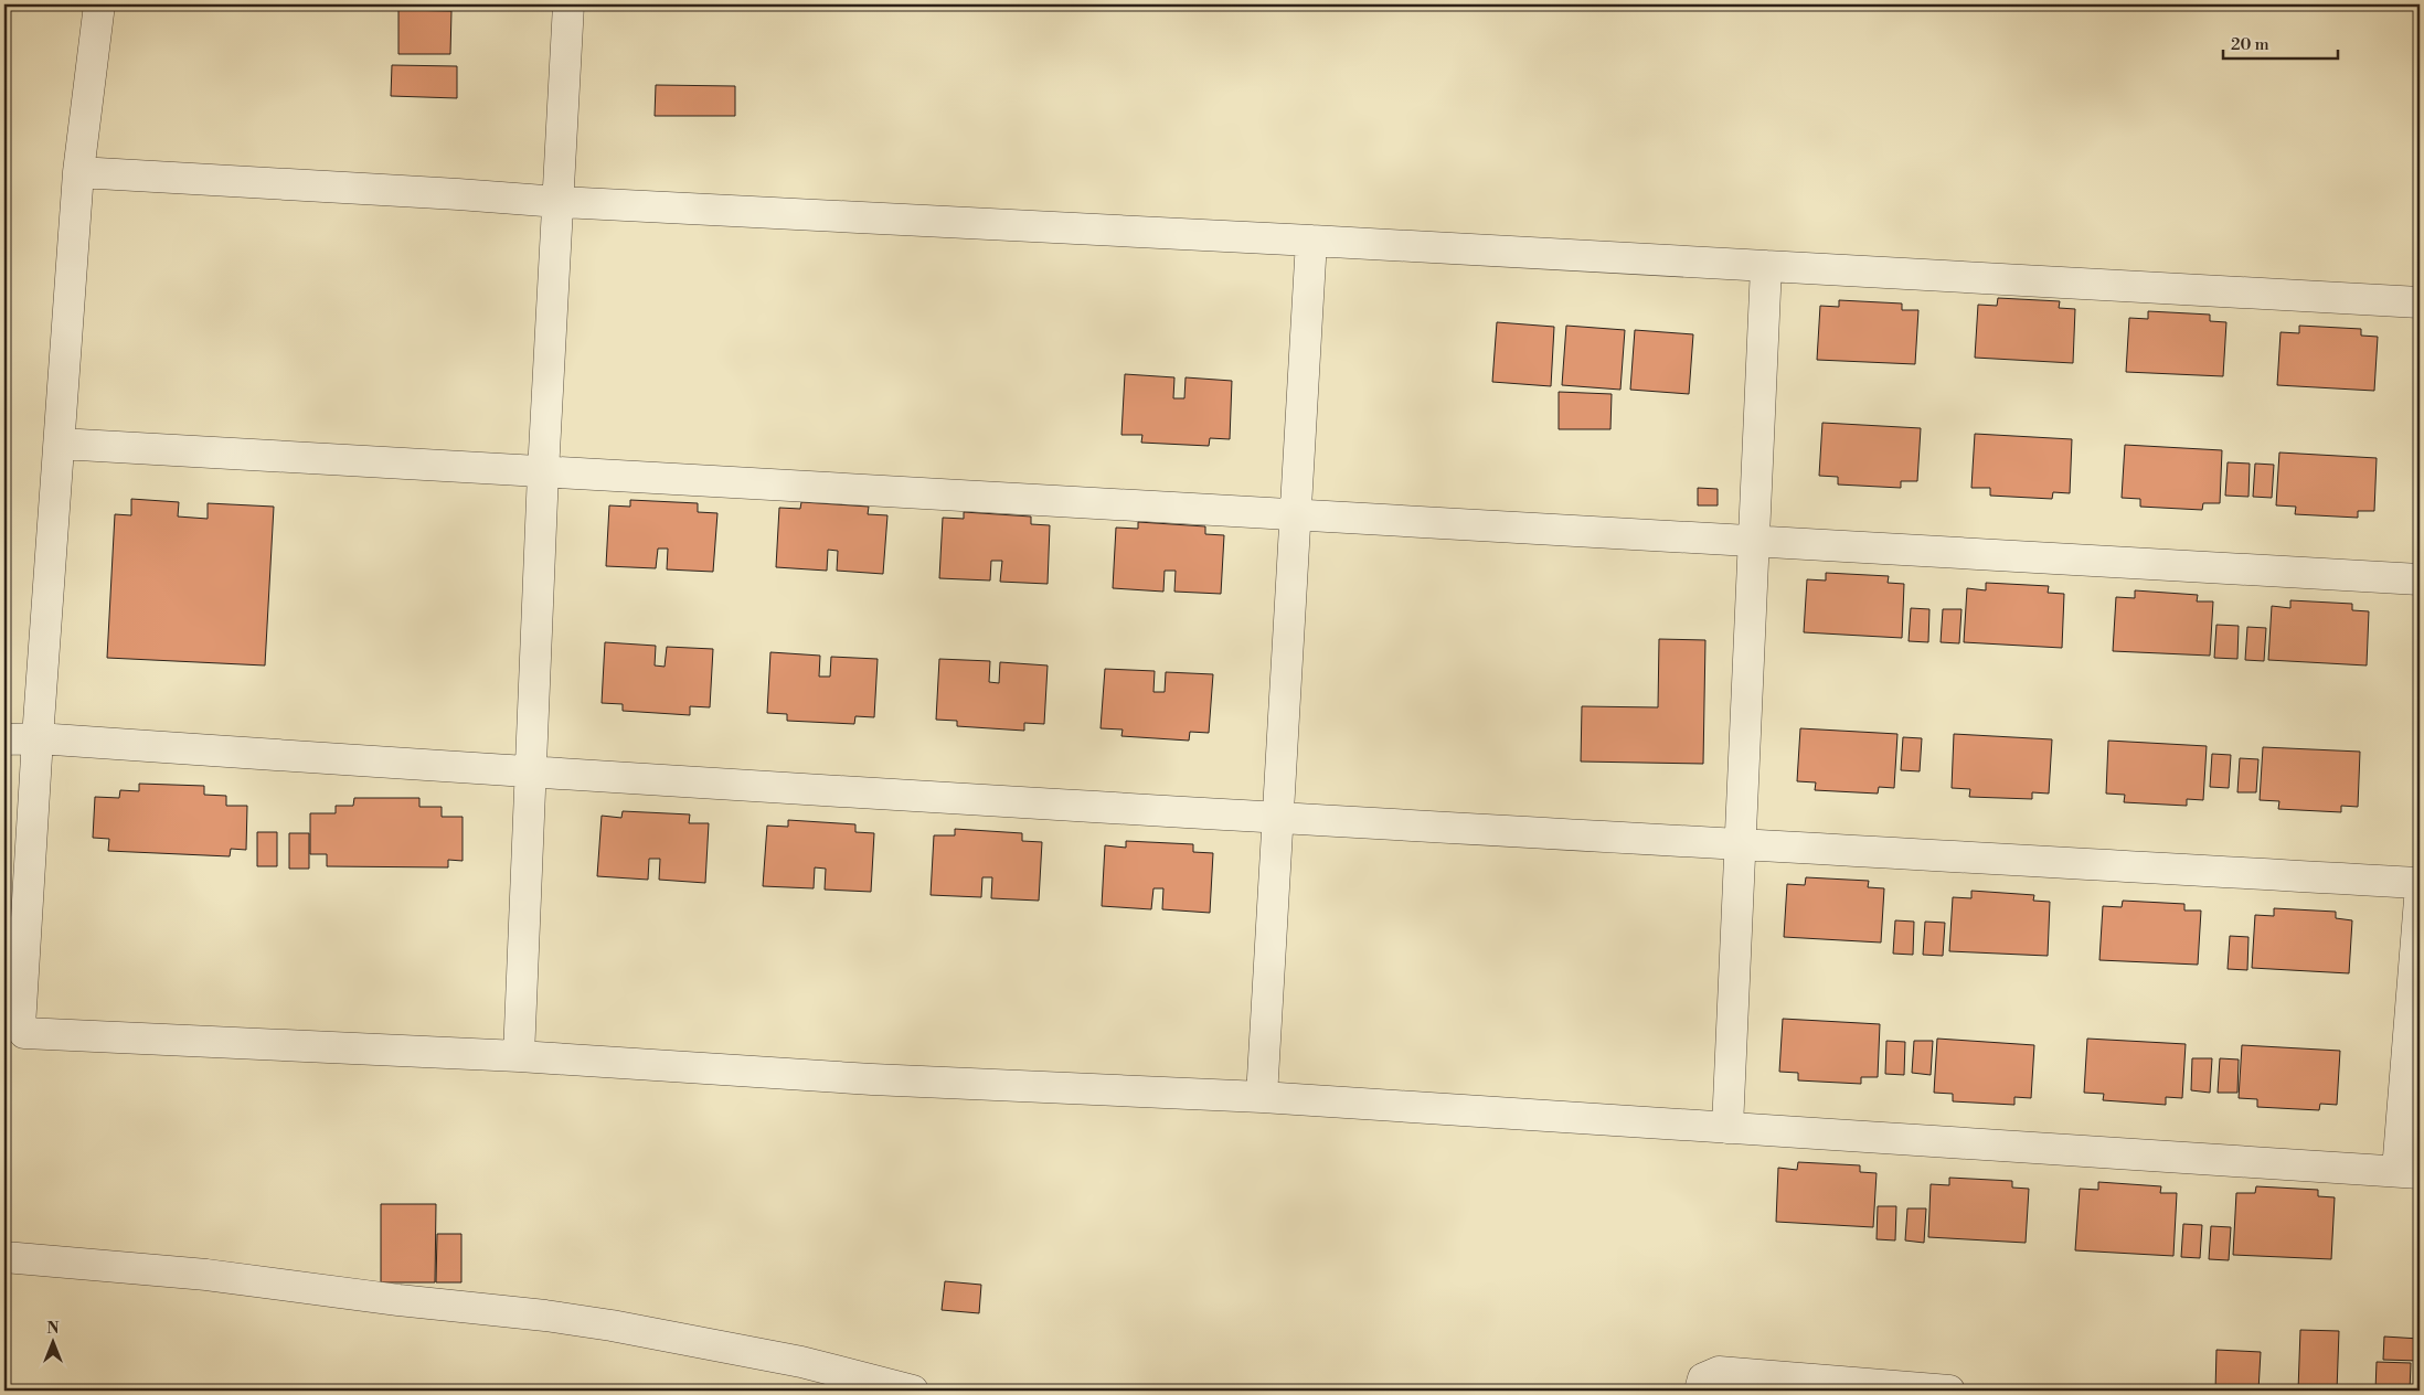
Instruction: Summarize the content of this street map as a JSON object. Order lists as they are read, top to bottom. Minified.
{"scale_bar":"20 m","north":"top"}
